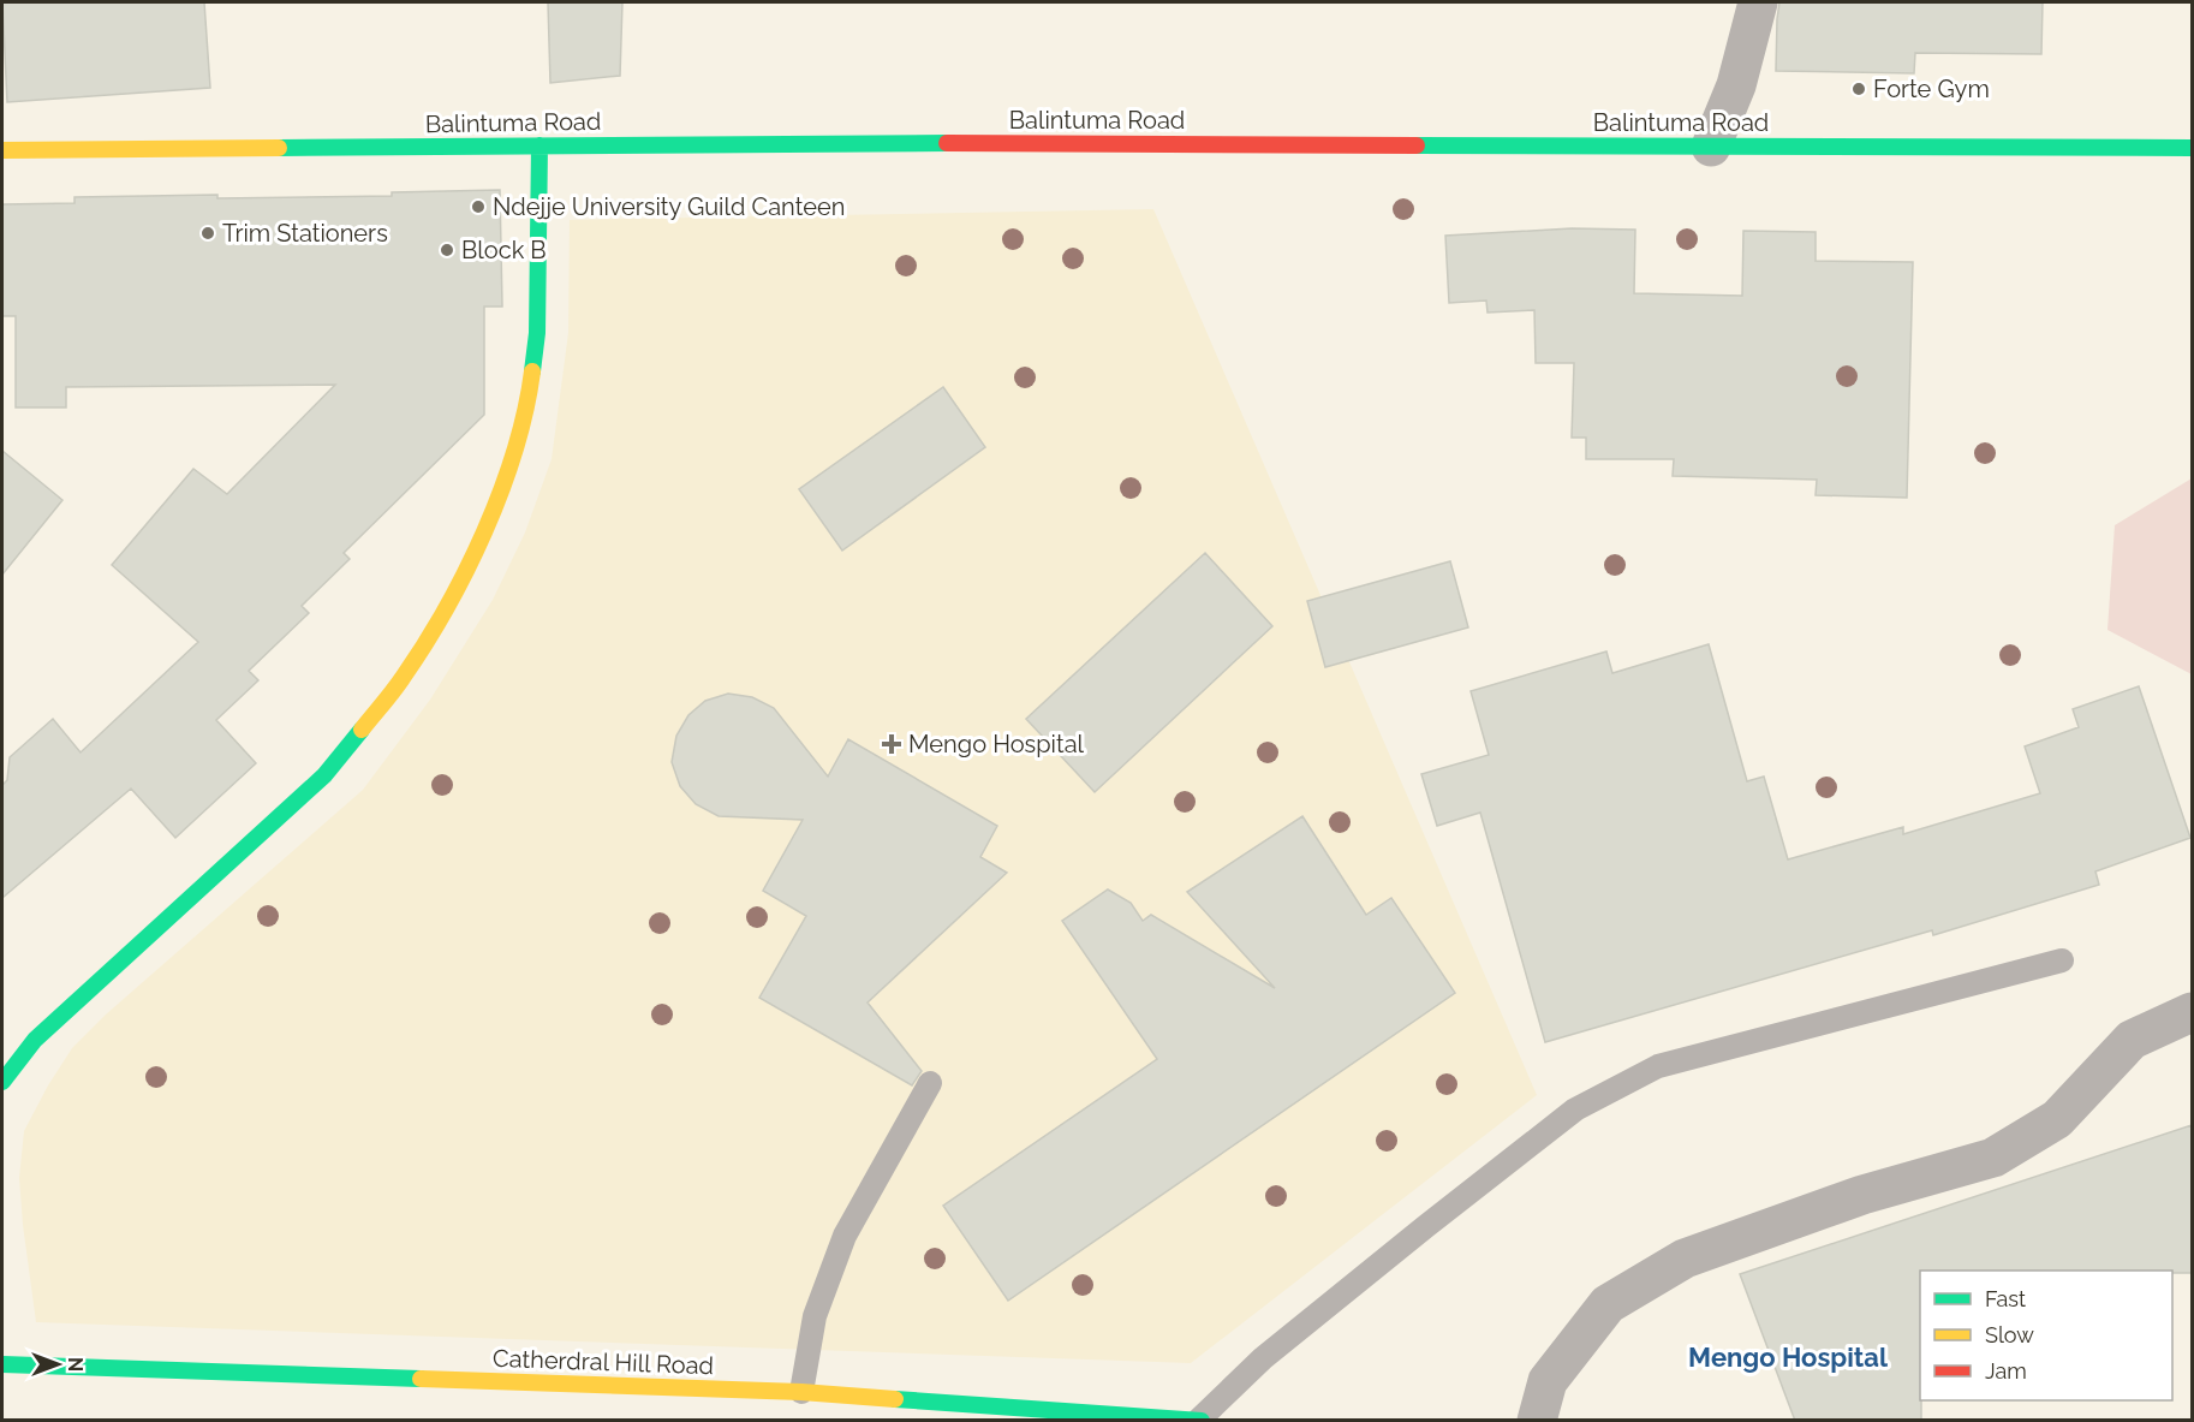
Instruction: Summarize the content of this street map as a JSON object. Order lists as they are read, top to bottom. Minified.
{"streets":{"street":["Balintuma Road","Catherdral Hill Road"]},"districts":["Mengo Hospital"],"places":{"other":["Forte Gym","Ndejje University Guild Canteen","Trim Stationers","Block B"],"health":["Mengo Hospital"]},"legend":["Fast","Slow","Jam"],"north":"right"}
